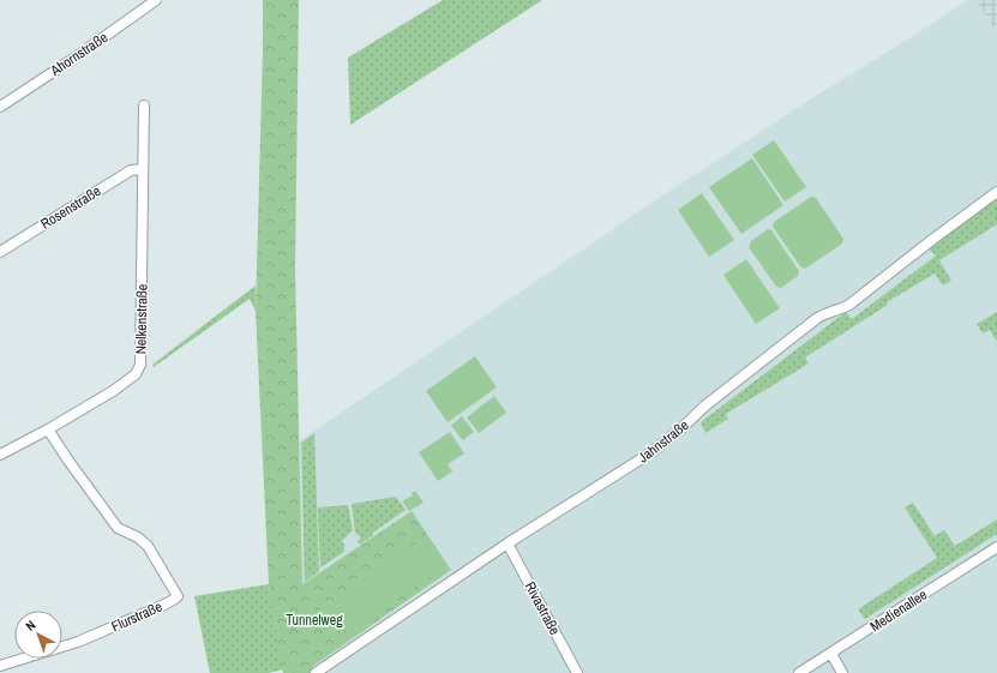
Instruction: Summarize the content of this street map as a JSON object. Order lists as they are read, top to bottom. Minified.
{"streets":{"street":["Ahornstraße","Rosenstraße","Nelkenstraße","Jahnstraße","Rivastraße","Medienallee","Flurstraße"]},"crossings":[["Rosenstraße","Nelkenstraße"],["Nelkenstraße","Flurstraße"],["Jahnstraße","Rivastraße"]],"parks":["Tunnelweg"],"north":"top left"}
